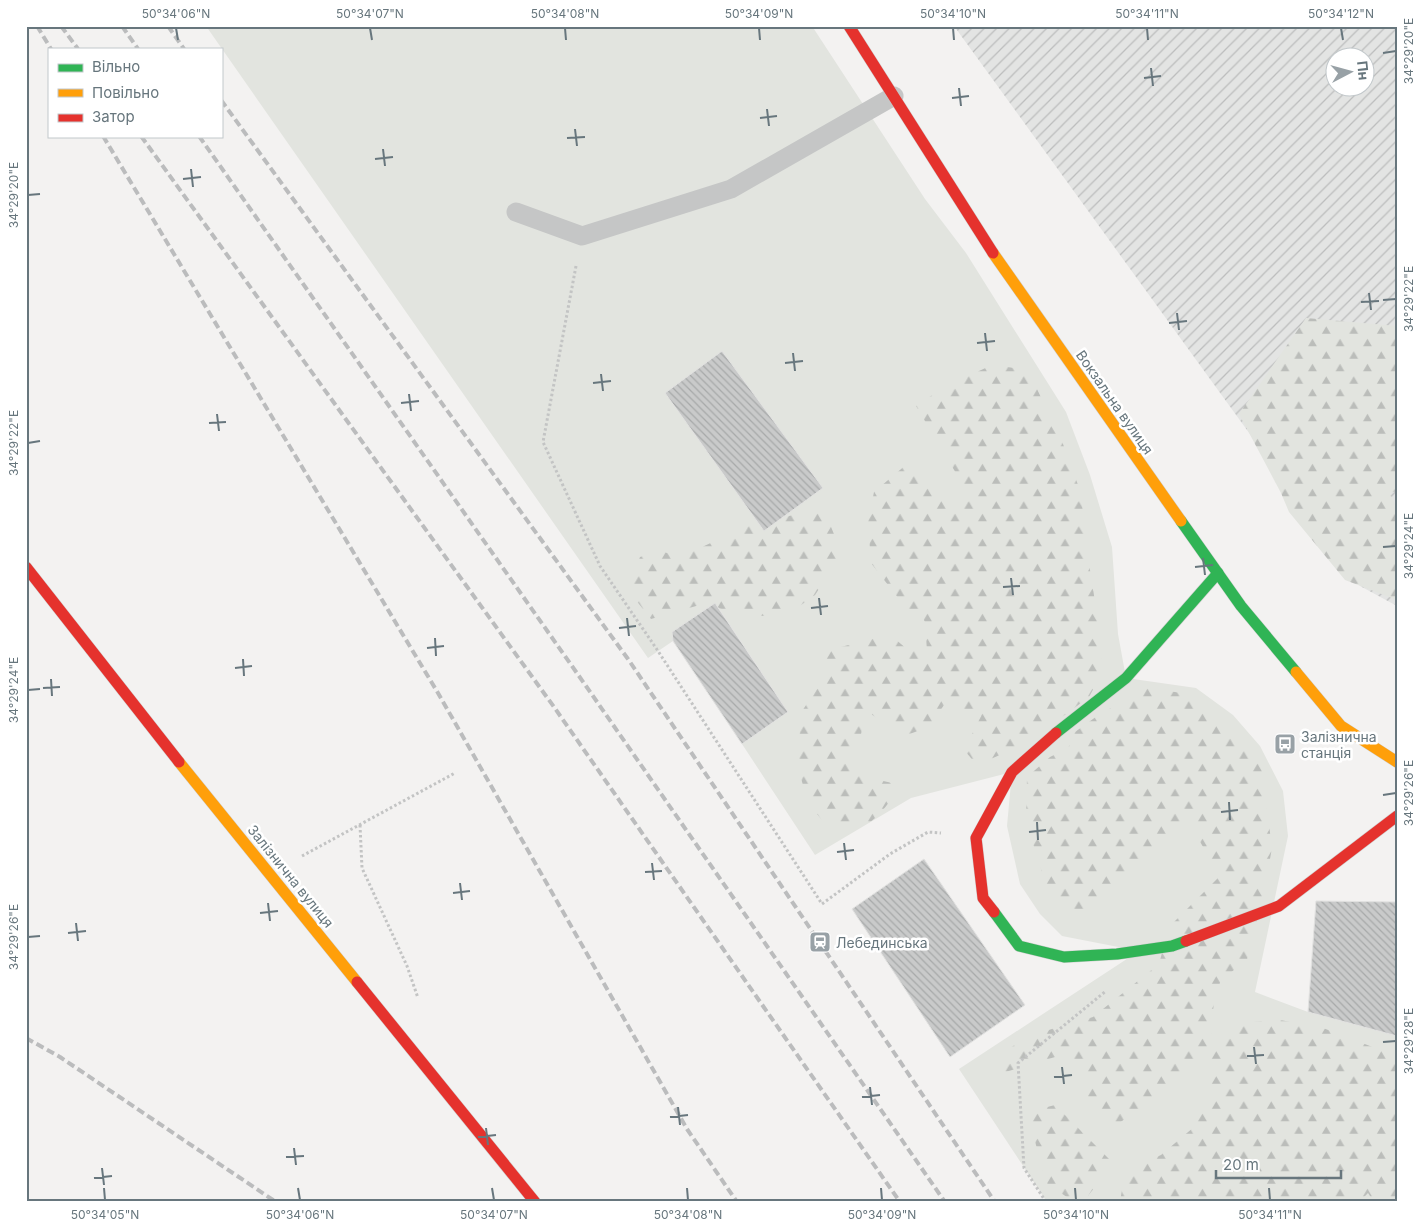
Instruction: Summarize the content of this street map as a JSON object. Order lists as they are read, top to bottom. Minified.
{"streets":{"street":["Вокзальна вулиця","Залізнична вулиця"]},"places":{"bus stop":["Залізнична станція"],"station":["Лебединська"]},"legend":["Вільно","Повільно","Затор"],"scale_bar":"20 m","north":"right","coordinates":["50°34'06\"N","50°34'07\"N","50°34'08\"N","50°34'09\"N","50°34'10\"N","50°34'11\"N","50°34'12\"N","34°29'20\"E","34°29'22\"E","34°29'24\"E","34°29'26\"E","34°29'28\"E","50°34'05\"N"]}
